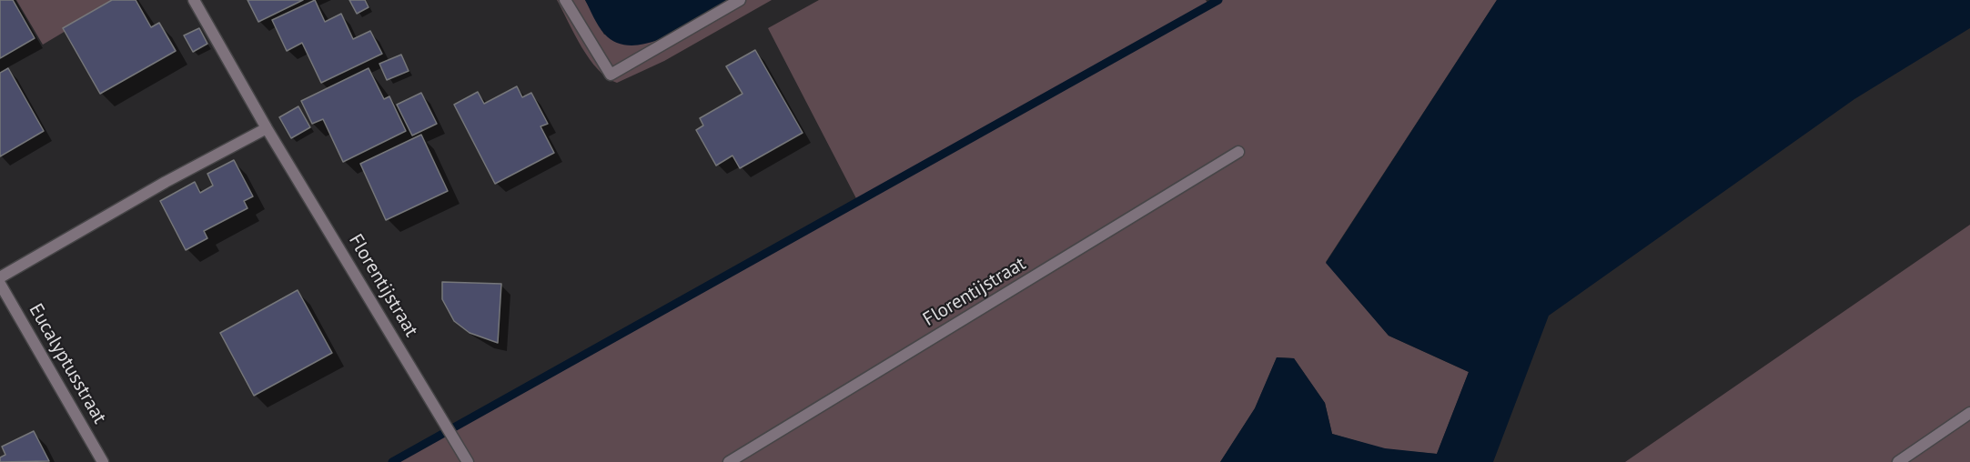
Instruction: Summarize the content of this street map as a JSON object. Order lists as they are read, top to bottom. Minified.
{"streets":{"street":["Florentijstraat","Eucalyptusstraat"]}}
